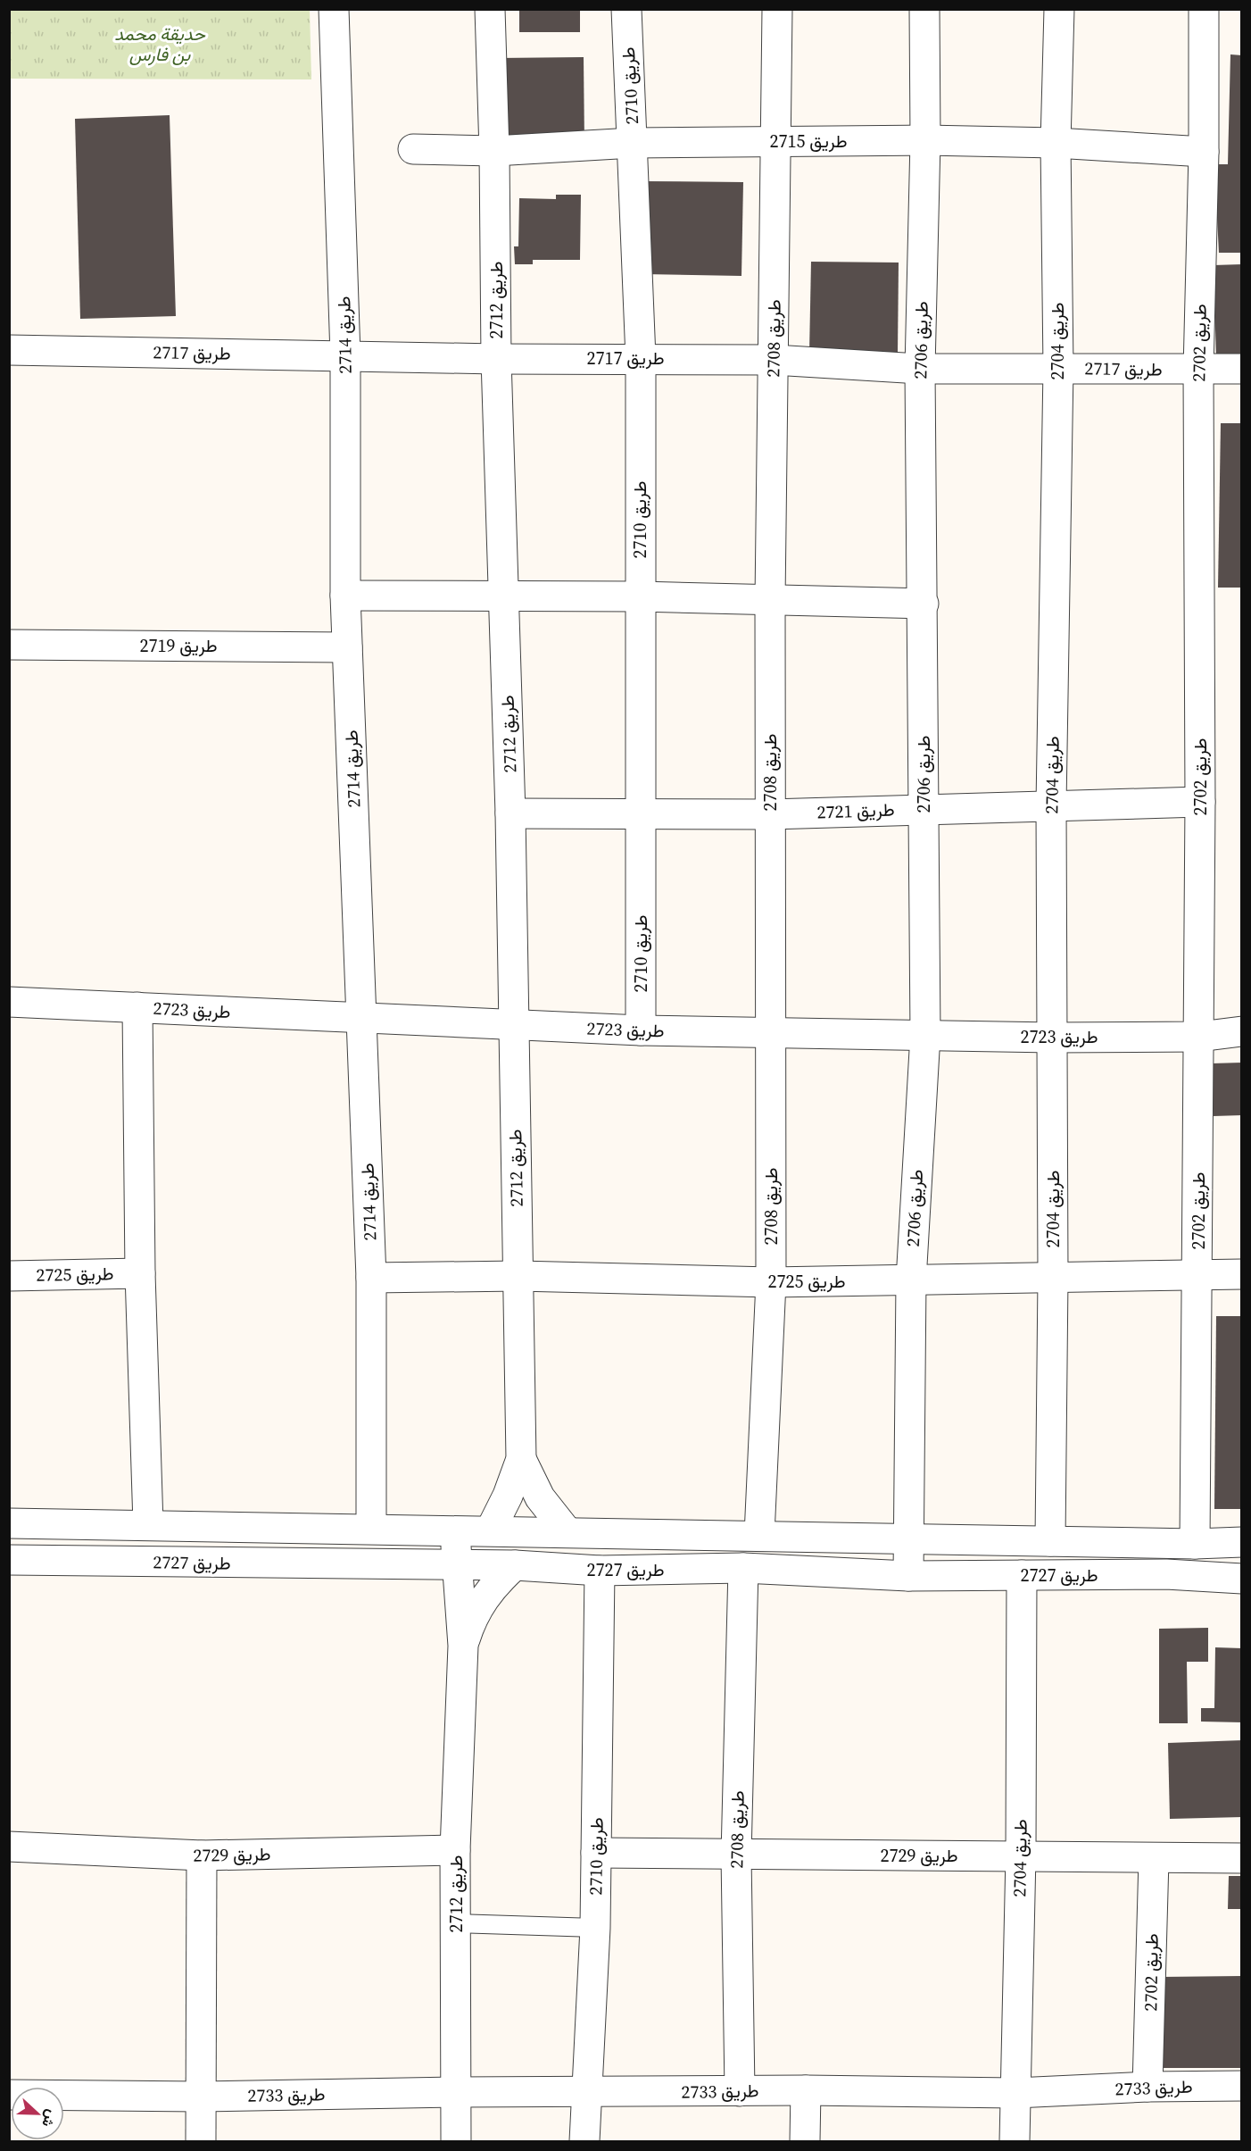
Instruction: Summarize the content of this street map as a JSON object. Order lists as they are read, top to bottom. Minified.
{"streets":{"street":["طريق 2710","طريق 2715","طريق 2712","طريق 2714","طريق 2708","طريق 2706","طريق 2704","طريق 2702","طريق 2717","طريق 2719","طريق 2721","طريق 2723","طريق 2725","طريق 2727","طريق 2729","طريق 2733"]},"crossings":[["طريق 2710","طريق 2715"],["طريق 2710","طريق 2717"],["طريق 2710","طريق 2721"],["طريق 2710","طريق 2723"],["طريق 2710","طريق 2727"],["طريق 2710","طريق 2729"],["طريق 2710","طريق 2733"],["طريق 2715","طريق 2712"],["طريق 2715","طريق 2708"],["طريق 2715","طريق 2706"],["طريق 2715","طريق 2704"],["طريق 2715","طريق 2702"],["طريق 2712","طريق 2717"],["طريق 2712","طريق 2721"],["طريق 2712","طريق 2723"],["طريق 2712","طريق 2725"],["طريق 2712","طريق 2727"],["طريق 2712","طريق 2729"],["طريق 2712","طريق 2733"],["طريق 2714","طريق 2717"],["طريق 2714","طريق 2719"],["طريق 2714","طريق 2723"],["طريق 2714","طريق 2725"],["طريق 2714","طريق 2727"],["طريق 2708","طريق 2717"],["طريق 2708","طريق 2721"],["طريق 2708","طريق 2723"],["طريق 2708","طريق 2725"],["طريق 2708","طريق 2727"],["طريق 2708","طريق 2729"],["طريق 2708","طريق 2733"],["طريق 2706","طريق 2717"],["طريق 2706","طريق 2721"],["طريق 2706","طريق 2723"],["طريق 2706","طريق 2725"],["طريق 2706","طريق 2727"],["طريق 2704","طريق 2717"],["طريق 2704","طريق 2721"],["طريق 2704","طريق 2723"],["طريق 2704","طريق 2725"],["طريق 2704","طريق 2727"],["طريق 2704","طريق 2729"],["طريق 2704","طريق 2733"],["طريق 2702","طريق 2717"],["طريق 2702","طريق 2721"],["طريق 2702","طريق 2723"],["طريق 2702","طريق 2725"],["طريق 2702","طريق 2727"],["طريق 2702","طريق 2729"],["طريق 2702","طريق 2733"]],"parks":["حديقة محمد بن فارس"],"north":"right"}
